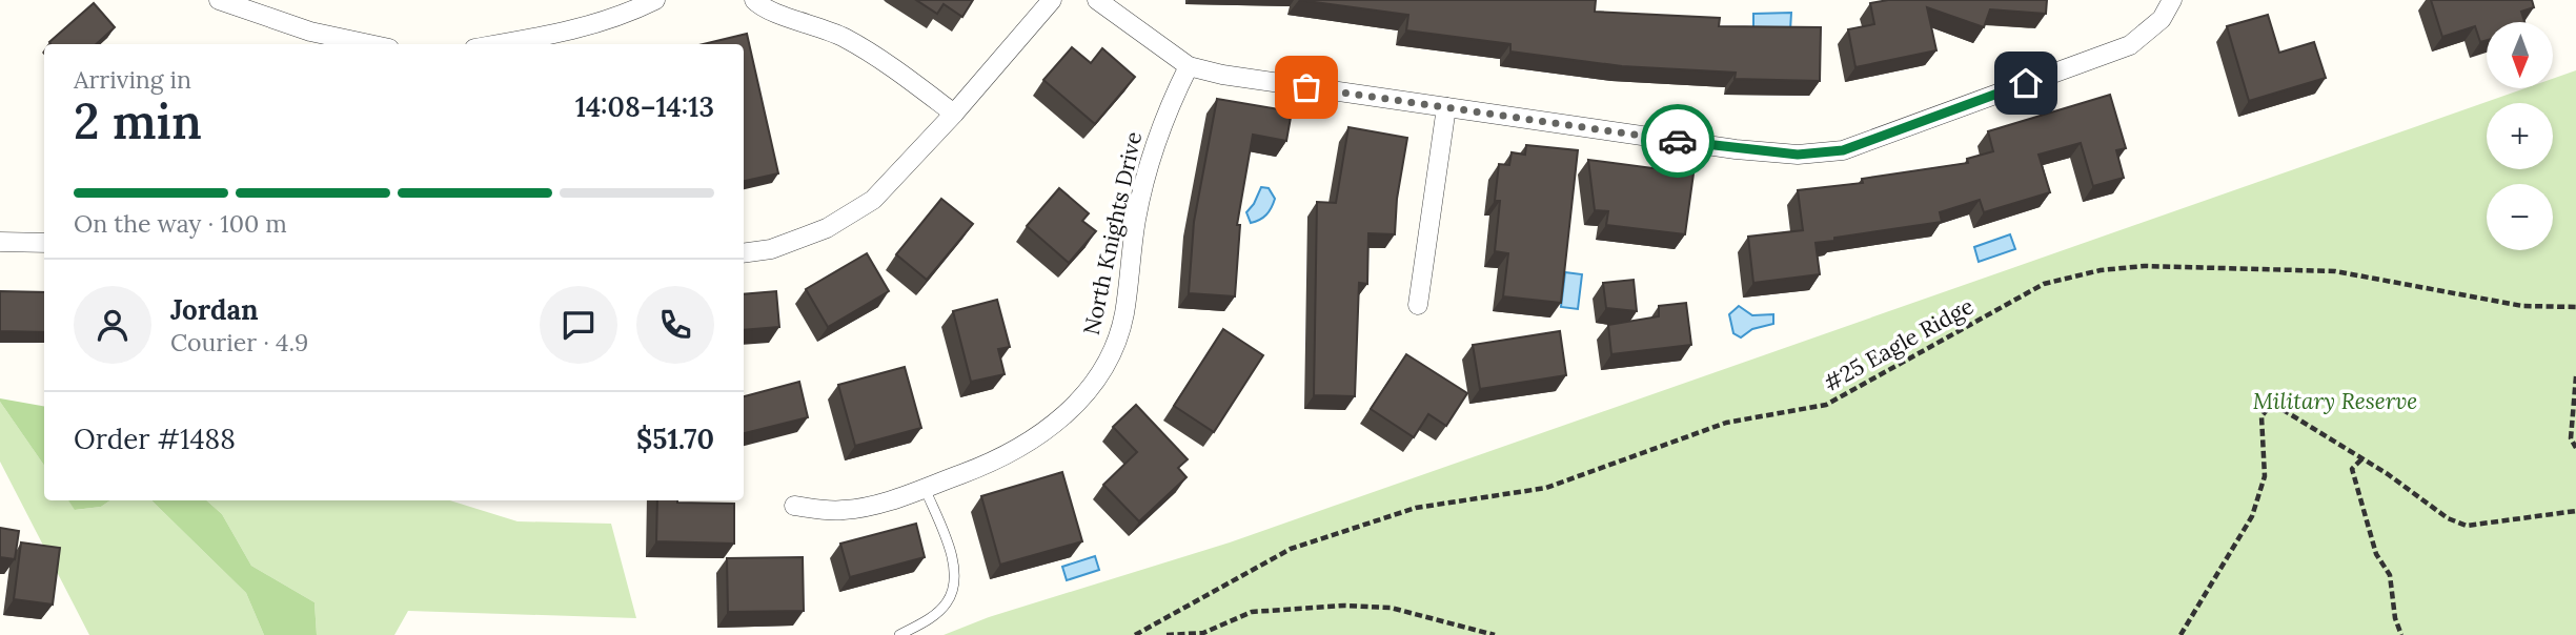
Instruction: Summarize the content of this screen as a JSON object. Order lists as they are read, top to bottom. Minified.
{"streets":{"street":["North Knights Drive"],"path":["#25 Eagle Ridge"]},"parks":["Military Reserve"],"north":"bottom","page":{"map_buttons":["+","−"],"heading":["2 min","Arriving in","14:08–14:13"],"panel":["Jordan","Courier · 4.9","Order #1488","$51.70"],"bar":"On the way · 100 m"}}
